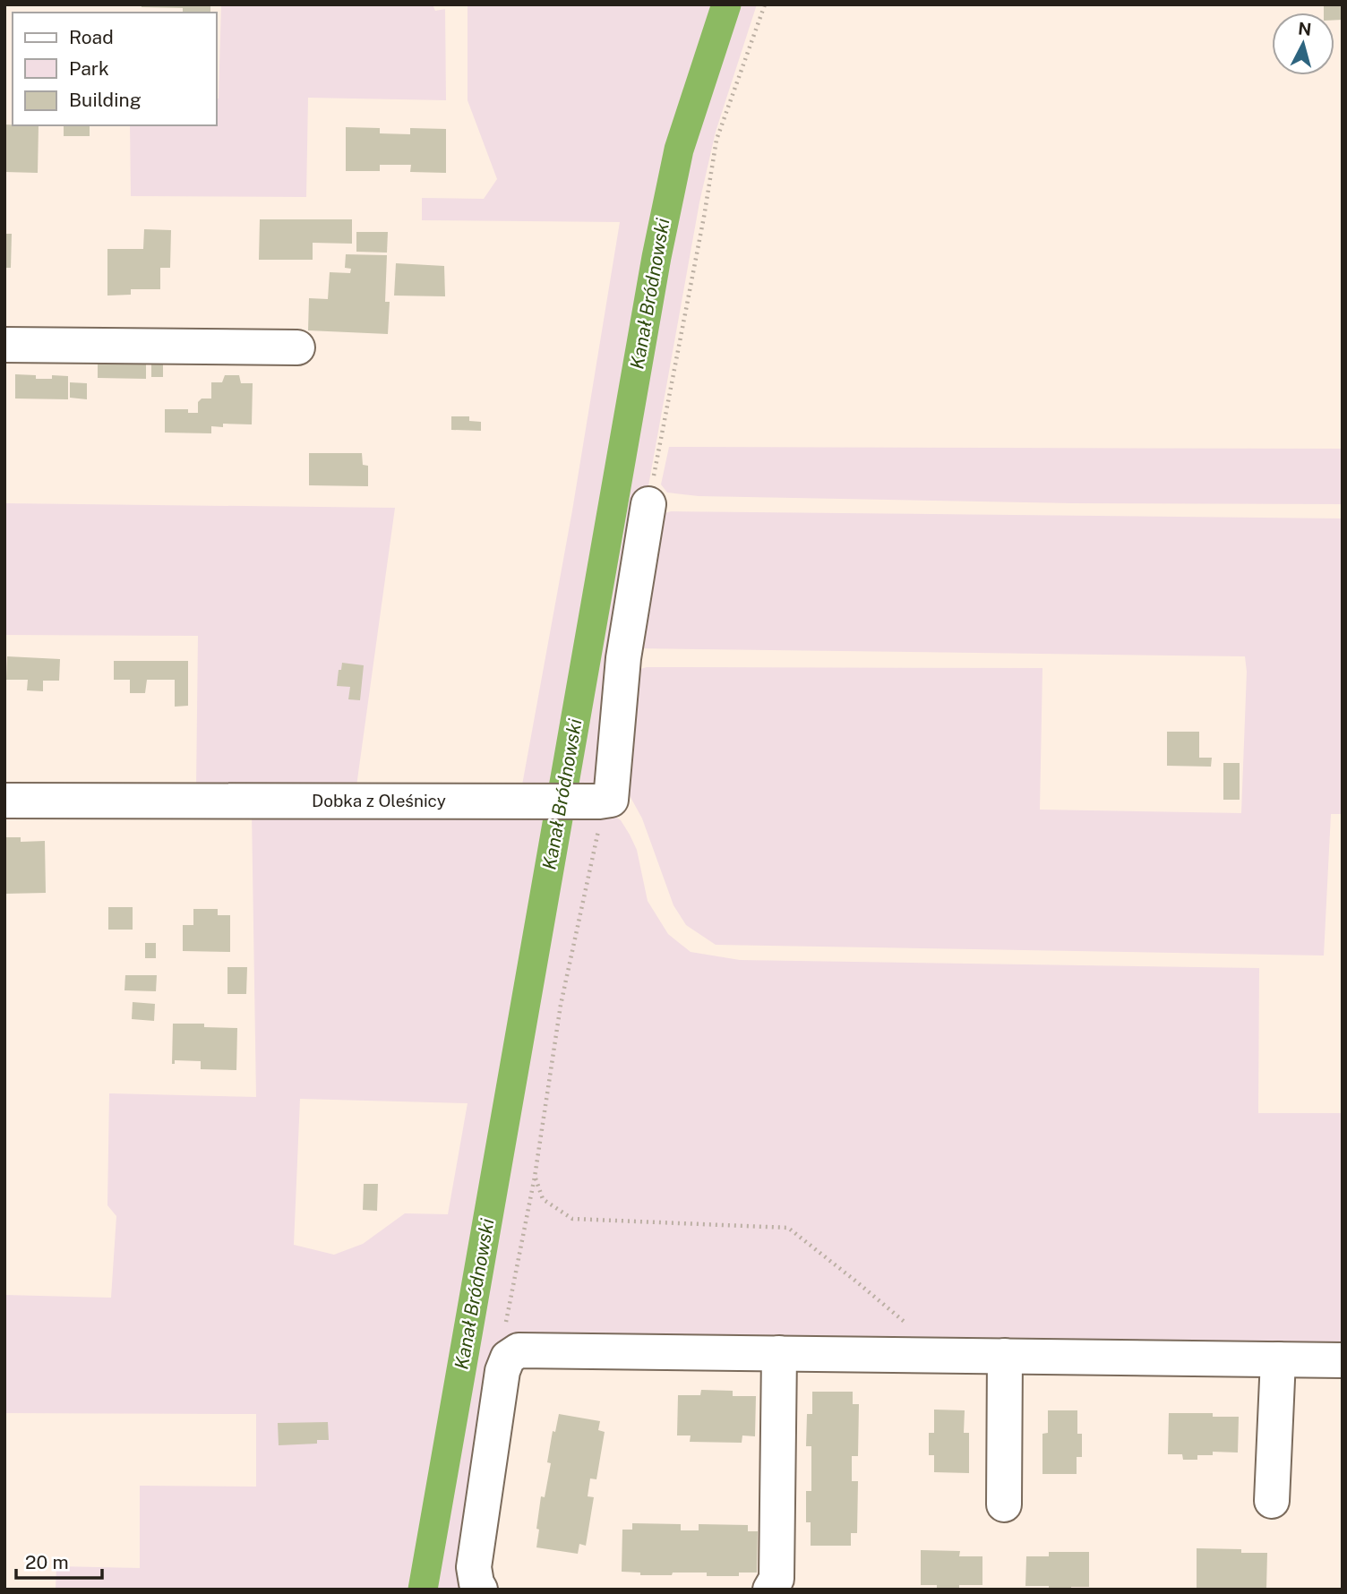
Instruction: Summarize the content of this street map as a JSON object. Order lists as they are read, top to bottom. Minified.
{"streets":{"street":["Dobka z Oleśnicy"]},"water":["Kanał Bródnowski"],"legend":["Road","Park","Building"],"scale_bar":"20 m","north":"top"}
